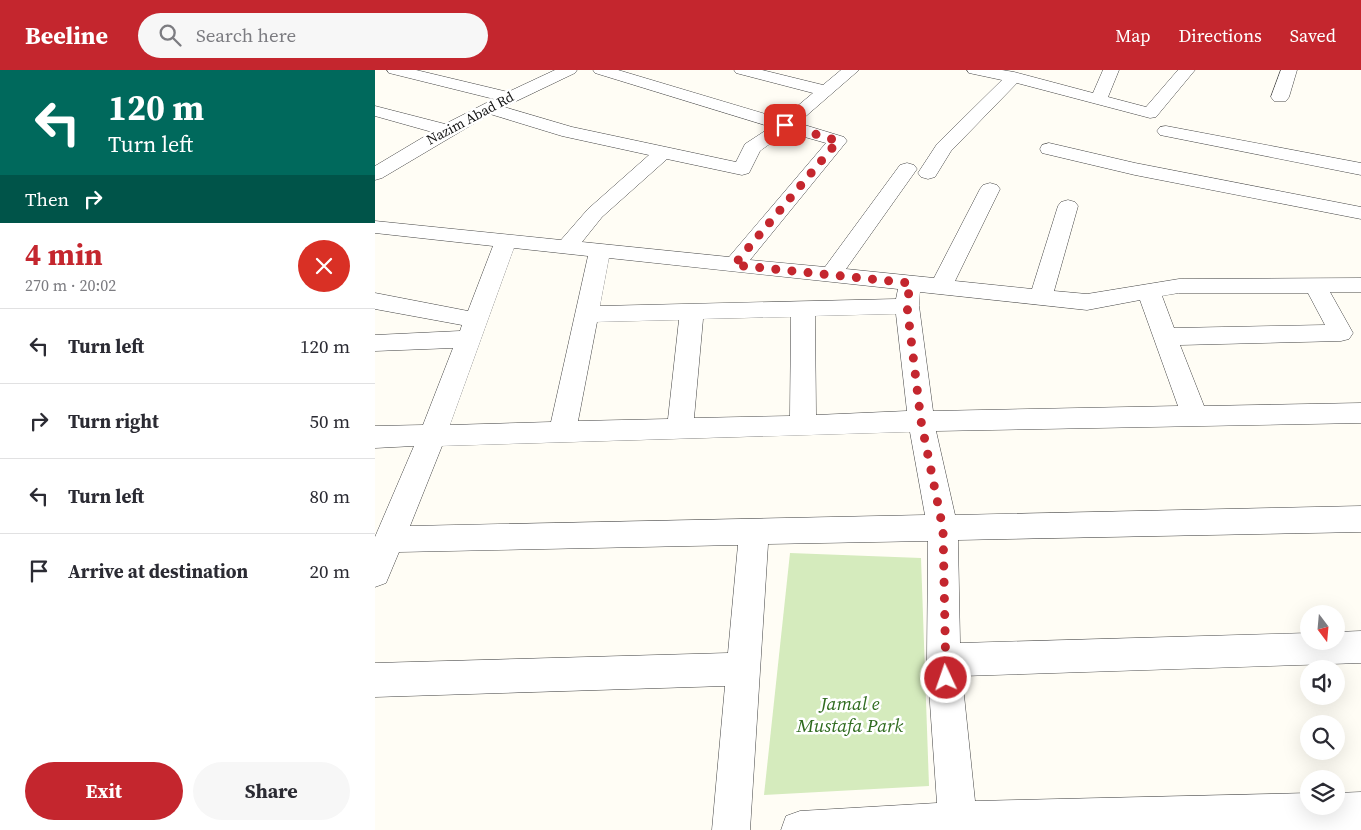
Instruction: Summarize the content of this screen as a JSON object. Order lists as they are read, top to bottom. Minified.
{"streets":{"street":["Nazim Abad Rd"]},"parks":["Jamal e Mustafa Park"],"north":"bottom","page":{"header":"Beeline","search":"Search here","nav":["Map","Directions","Saved"],"turn":["120 m","Turn left"],"then":"Then","heading":["4 min","270 m · 20:02"],"list":[{"name":"Turn left","value":"120 m"},{"name":"Turn right","value":"50 m"},{"name":"Turn left","value":"80 m"},{"name":"Arrive at destination","value":"20 m"}],"buttons":["Exit","Share"]}}
